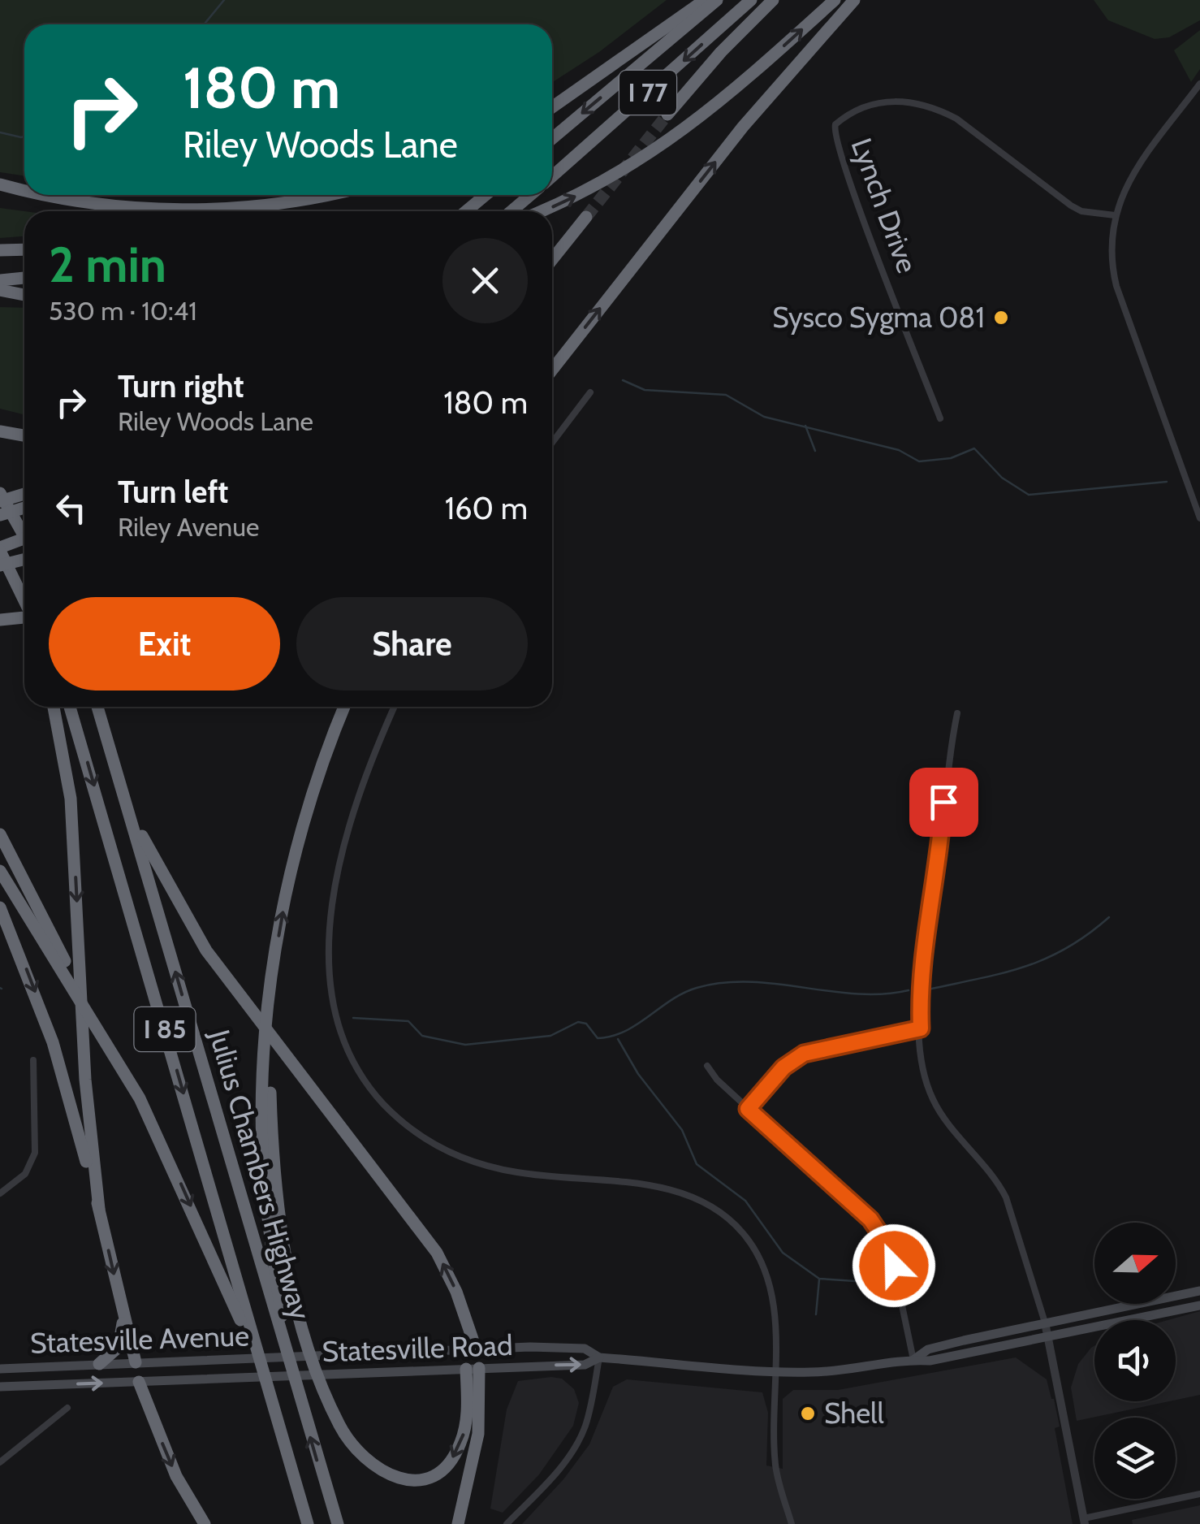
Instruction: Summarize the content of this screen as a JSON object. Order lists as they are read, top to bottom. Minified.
{"streets":{"highway":["I 77","I 85","Julius Chambers Highway"],"main road":["Statesville Avenue","Statesville Road"],"street":["Lynch Drive"]},"crossings":[["Statesville Avenue","Statesville Road"]],"places":["Sysco Sygma 081","Shell"],"north":"right","page":{"turn":["180 m","Riley Woods Lane"],"heading":["2 min","530 m · 10:41"],"list":[{"name":"Turn right","note":"Riley Woods Lane","value":"180 m"},{"name":"Turn left","note":"Riley Avenue","value":"160 m"}],"buttons":["Exit","Share"]}}
